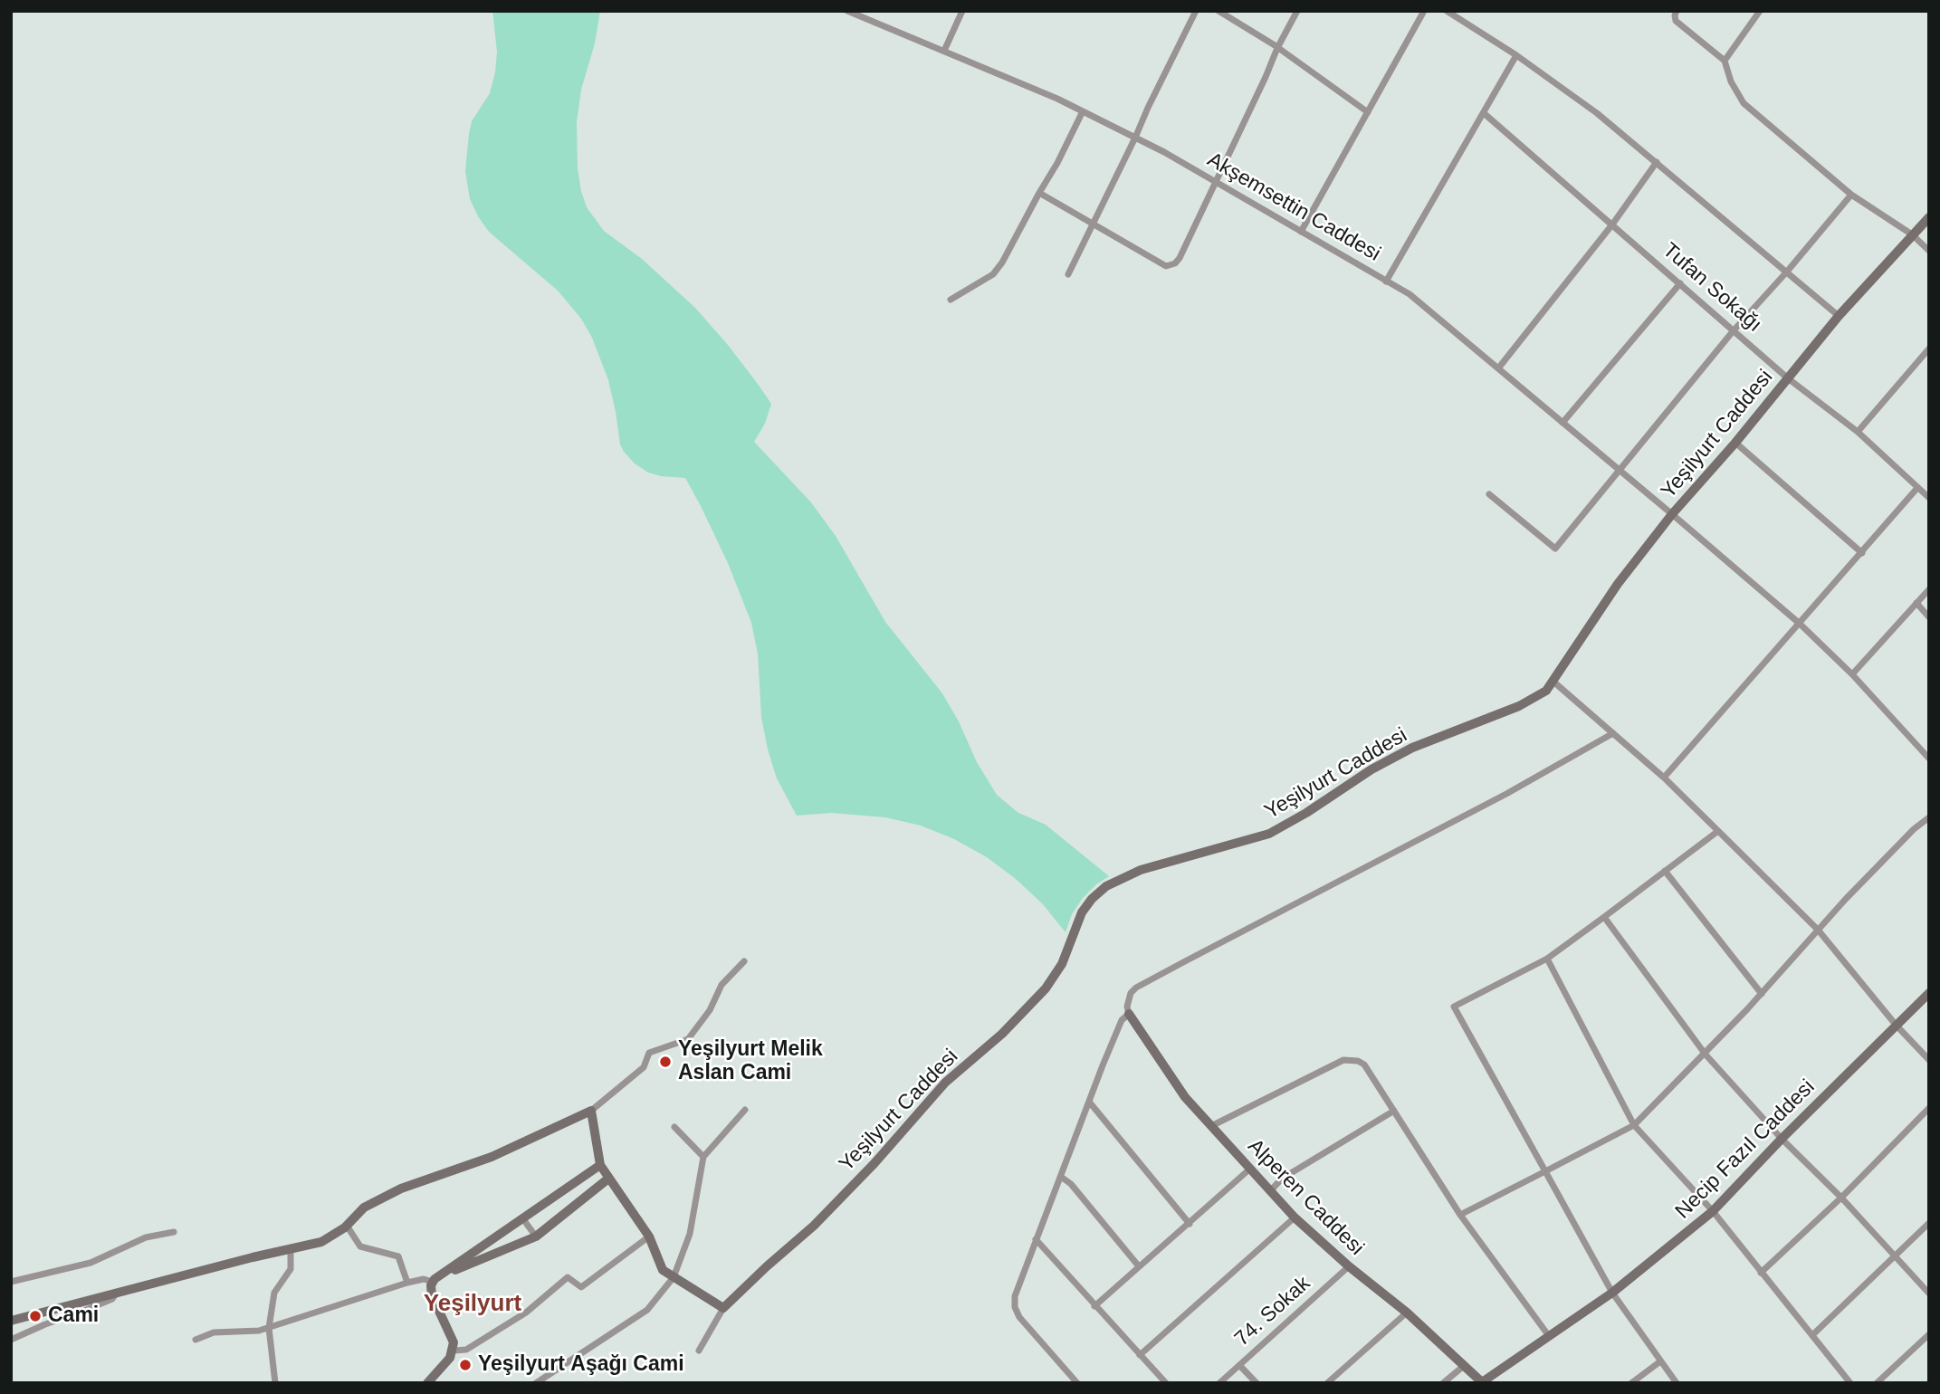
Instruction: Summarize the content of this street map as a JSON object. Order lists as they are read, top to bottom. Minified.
{"streets":{"street":["Akşemsettin Caddesi","Tufan Sokağı","Yeşilyurt Caddesi","Necip Fazıl Caddesi","Alperen Caddesi","74. Sokak"]},"crossings":[["Akşemsettin Caddesi","Yeşilyurt Caddesi"],["Tufan Sokağı","Yeşilyurt Caddesi"],["Necip Fazıl Caddesi","Alperen Caddesi"],["Alperen Caddesi","74. Sokak"]],"districts":["Yeşilyurt"],"places":["Yeşilyurt Melik Aslan Cami","Cami","Yeşilyurt Aşağı Cami"]}
